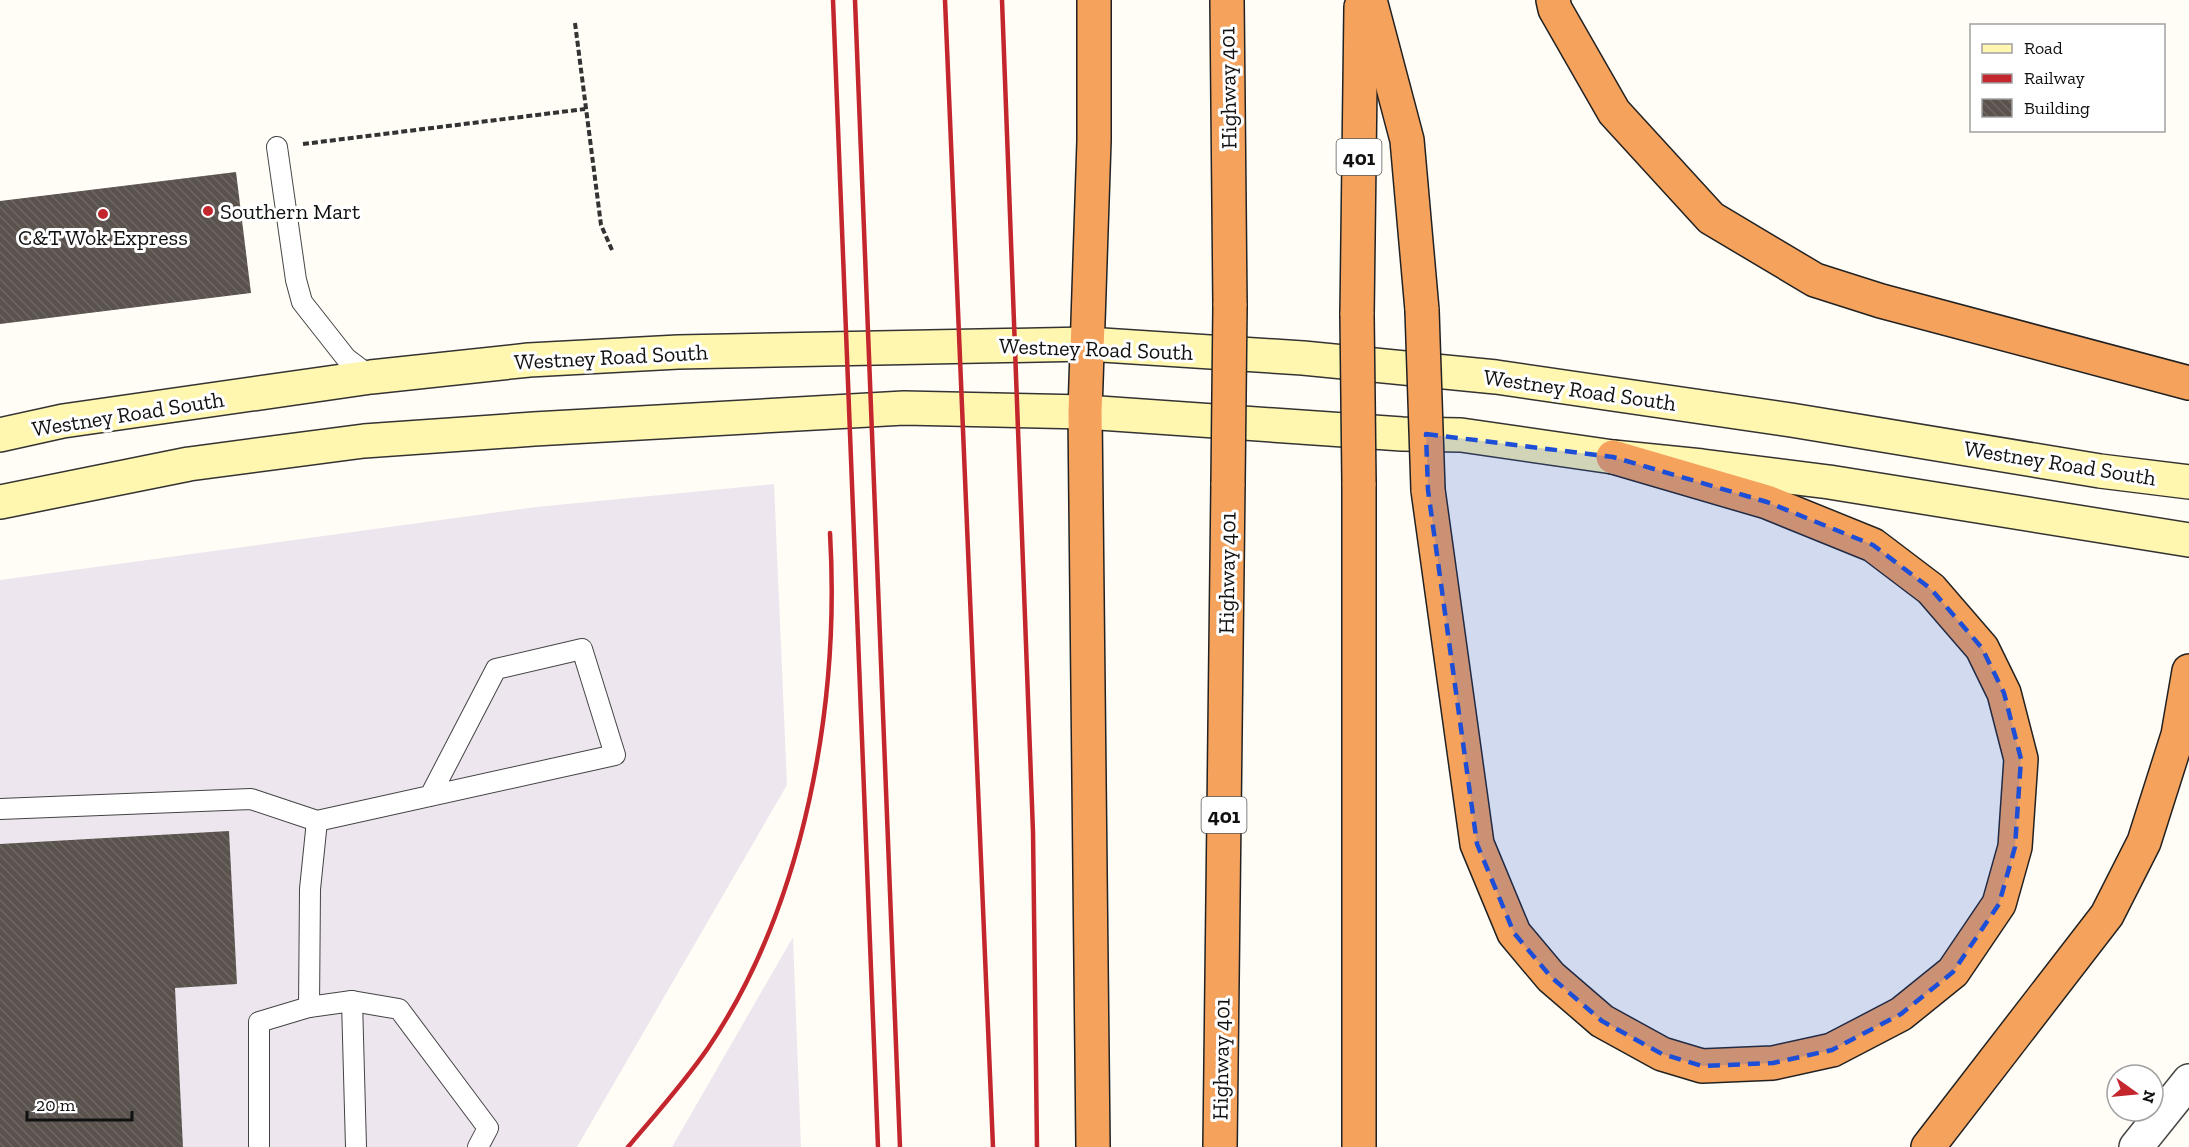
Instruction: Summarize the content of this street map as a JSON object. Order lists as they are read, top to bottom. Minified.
{"streets":{"highway":["Highway 401","401"],"main road":["Westney Road South"]},"places":["Southern Mart","C&T Wok Express"],"legend":["Road","Railway","Building"],"scale_bar":"20 m","north":"right"}
